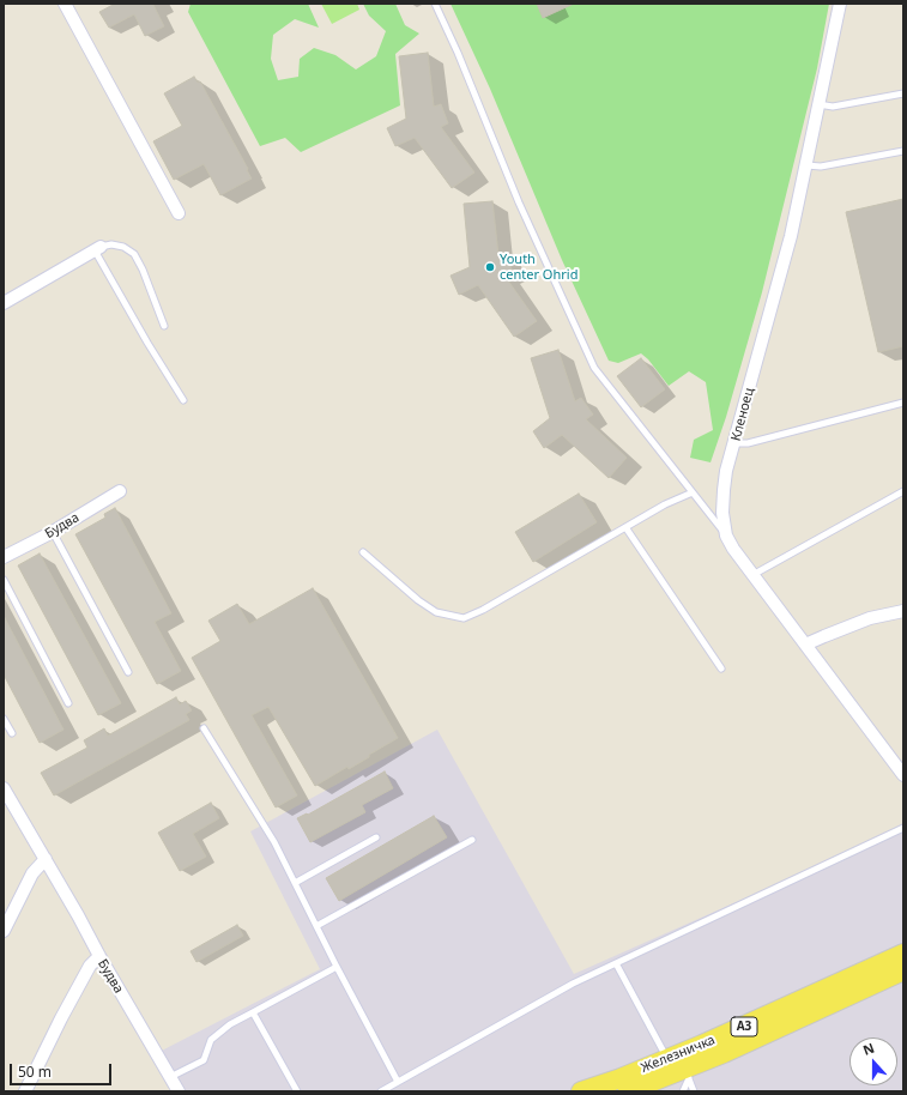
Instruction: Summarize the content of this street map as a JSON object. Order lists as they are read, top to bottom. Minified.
{"streets":{"main road":["A3","Железничка"],"street":["Кленоец","Будва"]},"places":["Youth center Ohrid"],"scale_bar":"50 m","north":"top"}
